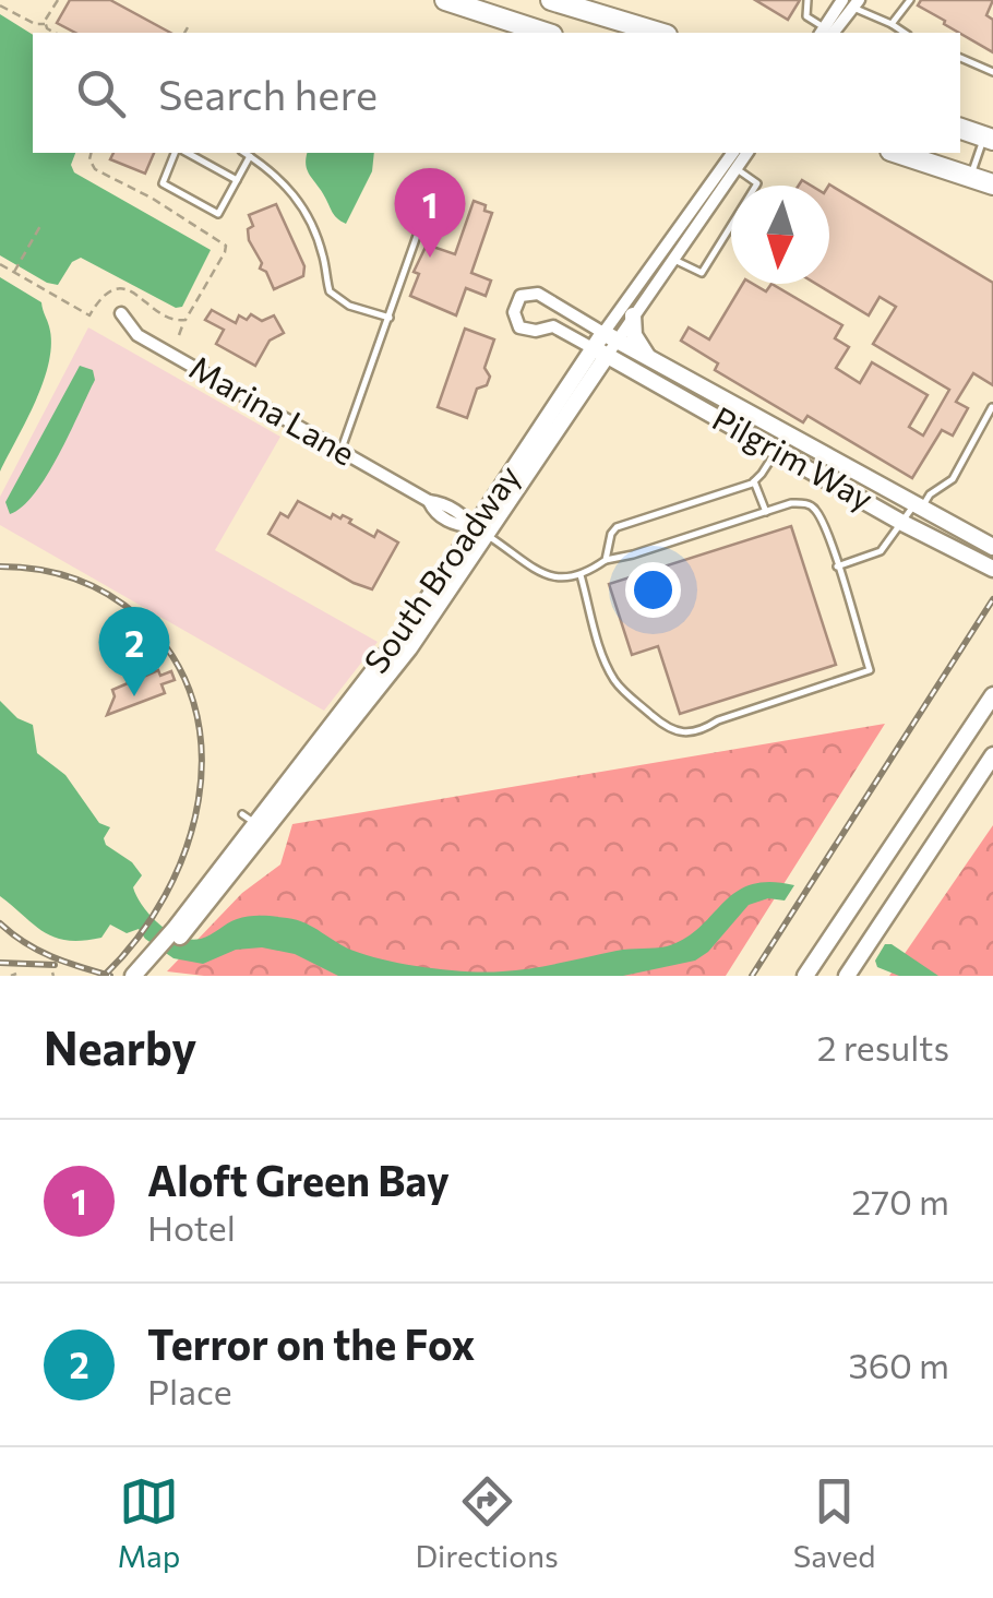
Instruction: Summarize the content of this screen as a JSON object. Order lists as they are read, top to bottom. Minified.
{"streets":{"street":["Marina Lane","Pilgrim Way","South Broadway"]},"crossings":[["Marina Lane","South Broadway"],["Pilgrim Way","South Broadway"]],"north":"bottom","page":{"search":"Search here","pins":["1","2"],"heading":["Nearby","2 results"],"list":[{"mark":"1","name":"Aloft Green Bay","note":"Hotel","value":"270 m"},{"mark":"2","name":"Terror on the Fox","note":"Place","value":"360 m"}],"nav":["Map","Directions","Saved"]}}
